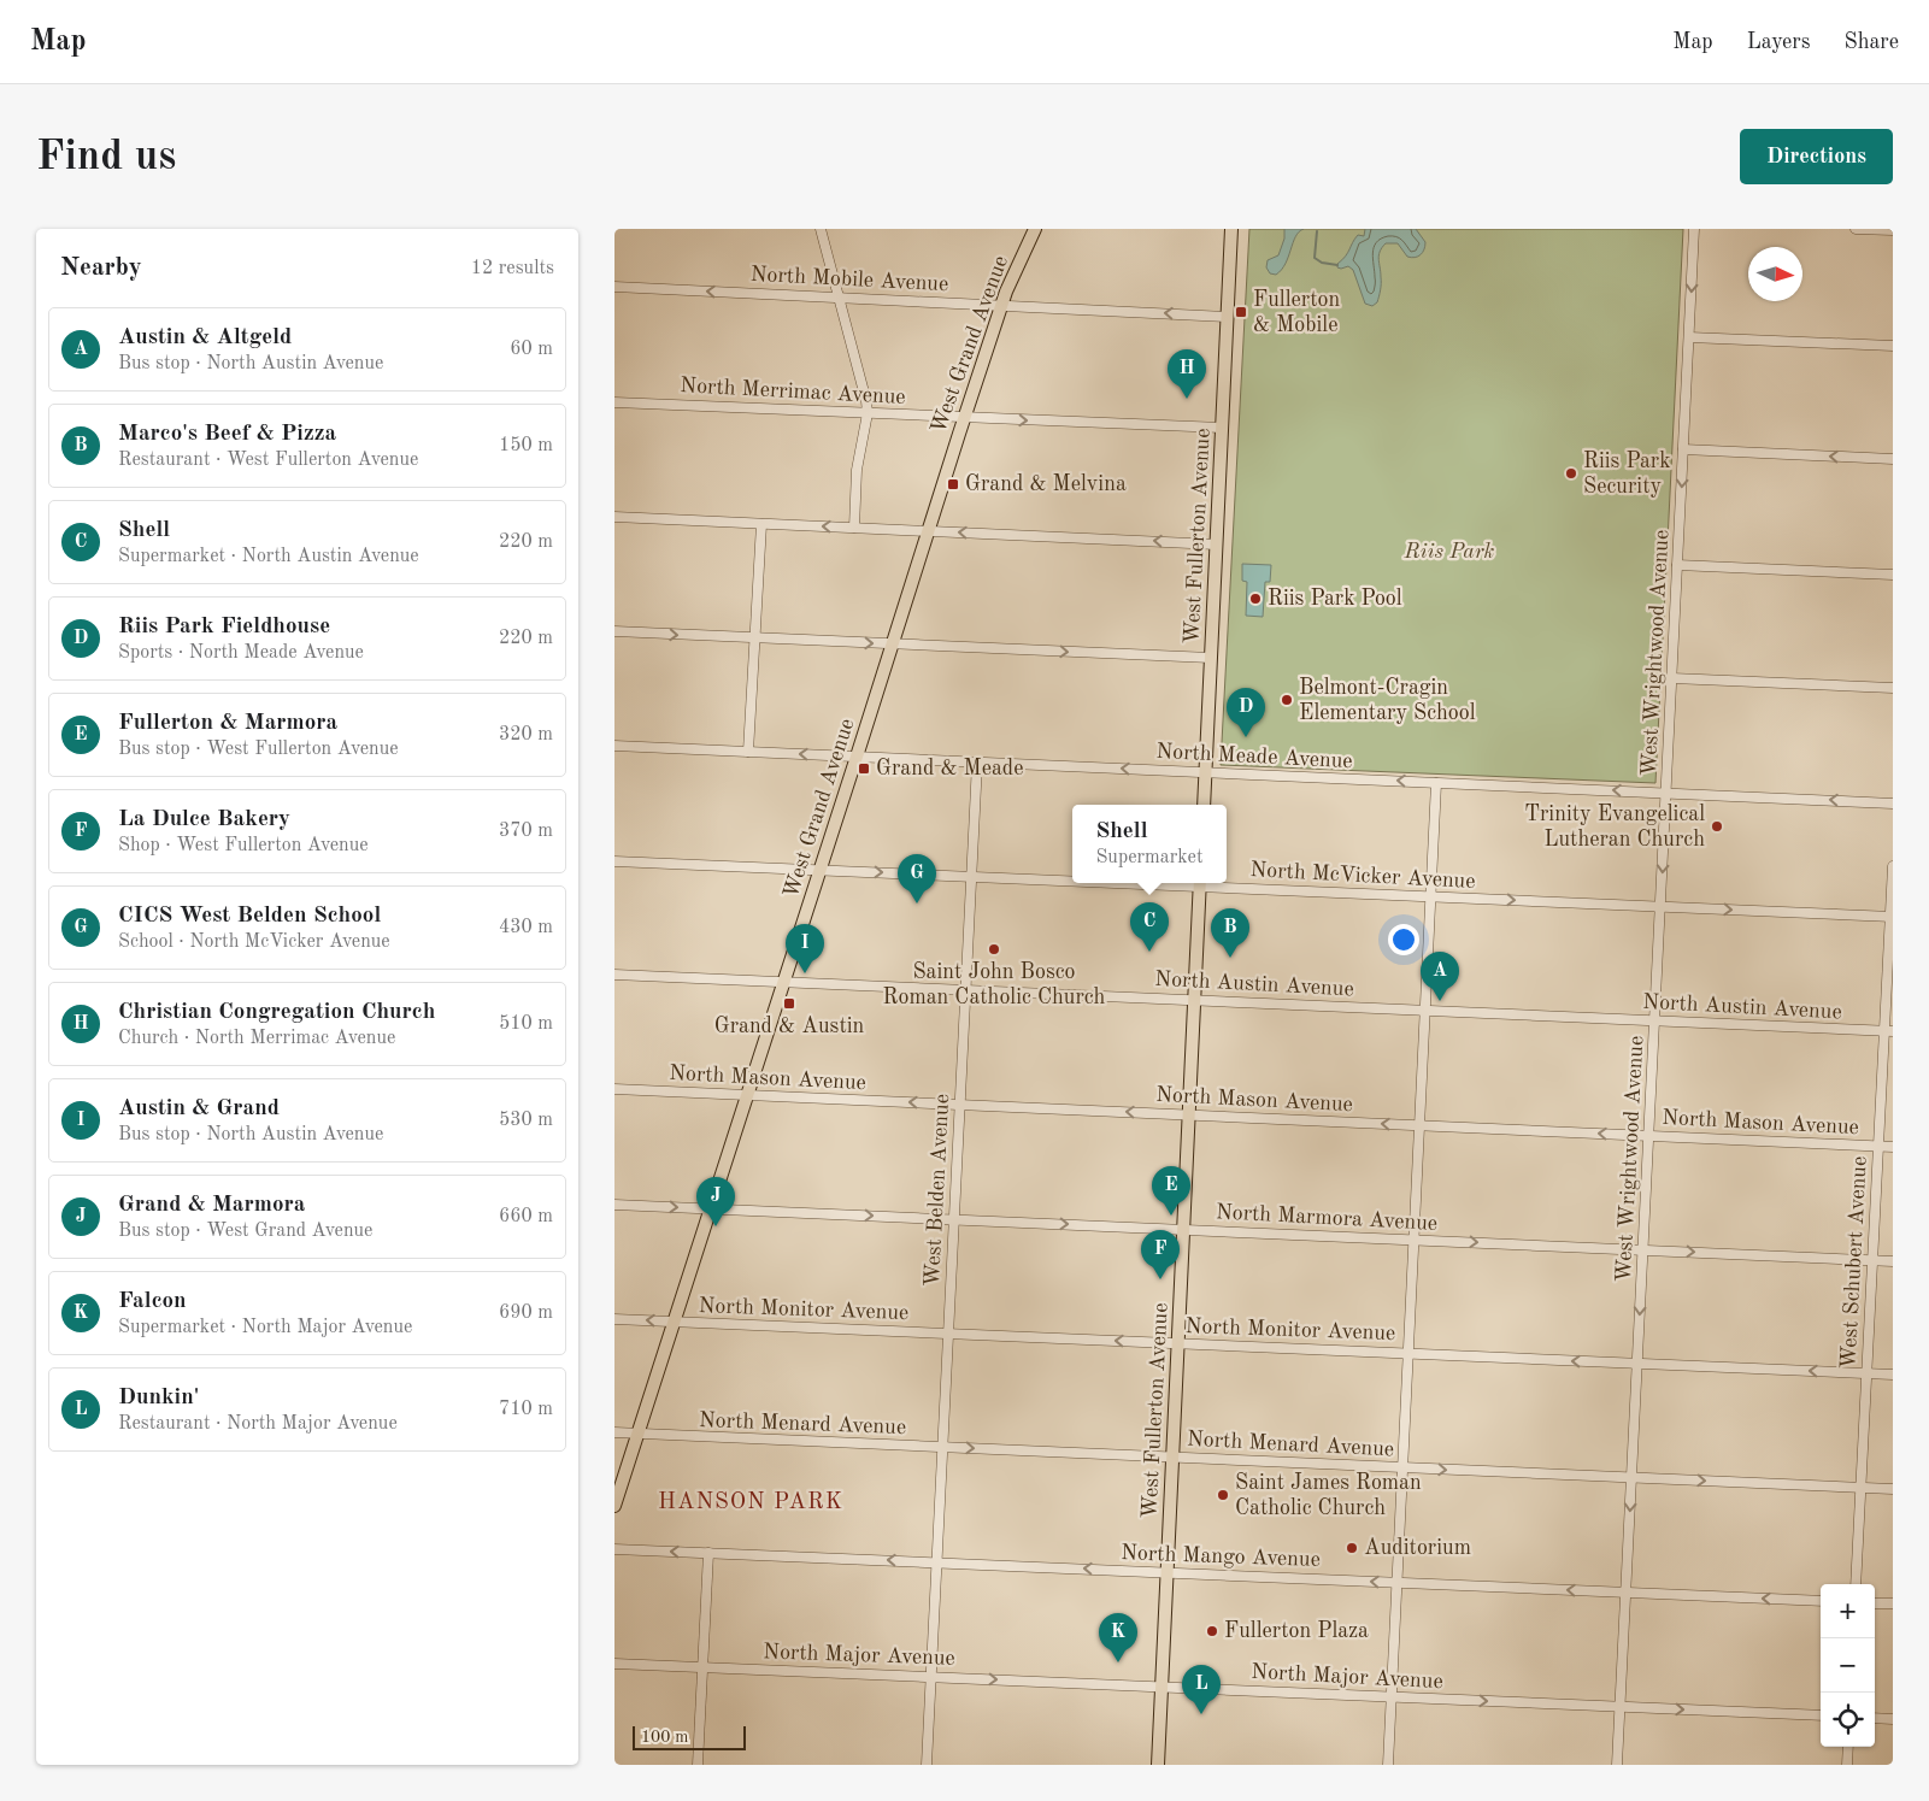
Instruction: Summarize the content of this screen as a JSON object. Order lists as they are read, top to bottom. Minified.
{"streets":{"main road":["West Grand Avenue","West Fullerton Avenue"],"street":["North Mobile Avenue","North Merrimac Avenue","West Wrightwood Avenue","North Meade Avenue","North McVicker Avenue","North Austin Avenue","North Mason Avenue","West Belden Avenue","North Marmora Avenue","West Schubert Avenue","North Monitor Avenue","North Menard Avenue","North Mango Avenue","North Major Avenue"]},"crossings":[["North Mobile Avenue","West Grand Avenue"],["North Mobile Avenue","West Fullerton Avenue"],["West Grand Avenue","North Merrimac Avenue"],["West Grand Avenue","North Meade Avenue"],["West Grand Avenue","North McVicker Avenue"],["West Grand Avenue","North Austin Avenue"],["West Grand Avenue","North Mason Avenue"],["West Grand Avenue","North Marmora Avenue"],["West Grand Avenue","North Monitor Avenue"],["West Grand Avenue","North Menard Avenue"],["North Merrimac Avenue","West Fullerton Avenue"],["West Fullerton Avenue","North Meade Avenue"],["West Fullerton Avenue","North Austin Avenue"],["West Fullerton Avenue","North Mason Avenue"],["West Fullerton Avenue","North Marmora Avenue"],["West Fullerton Avenue","North Monitor Avenue"],["West Fullerton Avenue","North Menard Avenue"],["West Fullerton Avenue","North Mango Avenue"],["West Fullerton Avenue","North Major Avenue"],["West Wrightwood Avenue","North Meade Avenue"],["West Wrightwood Avenue","North McVicker Avenue"],["West Wrightwood Avenue","North Austin Avenue"],["West Wrightwood Avenue","North Mason Avenue"],["West Wrightwood Avenue","North Marmora Avenue"],["West Wrightwood Avenue","North Monitor Avenue"],["West Wrightwood Avenue","North Menard Avenue"],["West Wrightwood Avenue","North Mango Avenue"],["West Wrightwood Avenue","North Major Avenue"],["North Meade Avenue","West Belden Avenue"],["North McVicker Avenue","West Belden Avenue"],["North McVicker Avenue","West Schubert Avenue"],["North Austin Avenue","West Belden Avenue"],["North Austin Avenue","West Schubert Avenue"],["North Mason Avenue","West Belden Avenue"],["North Mason Avenue","West Schubert Avenue"],["West Belden Avenue","North Marmora Avenue"],["West Belden Avenue","North Monitor Avenue"],["West Belden Avenue","North Menard Avenue"],["West Belden Avenue","North Mango Avenue"],["West Belden Avenue","North Major Avenue"],["North Marmora Avenue","West Schubert Avenue"],["West Schubert Avenue","North Monitor Avenue"],["West Schubert Avenue","North Menard Avenue"]],"one_way":["North Mobile Avenue","North Merrimac Avenue","West Wrightwood Avenue","North Meade Avenue","North McVicker Avenue","North Mason Avenue","North Marmora Avenue","North Monitor Avenue","North Menard Avenue","North Mango Avenue","North Major Avenue"],"districts":["HANSON PARK"],"parks":["Riis Park"],"places":{"transit":["Fullerton & Mobile","Grand & Melvina","Grand & Meade","Grand & Austin"],"other":["Riis Park Security","Riis Park Pool","Belmont-Cragin Elementary School","Trinity Evangelical Lutheran Church","Saint John Bosco Roman Catholic Church","Saint James Roman Catholic Church","Auditorium","Fullerton Plaza"]},"scale_bar":"100 m","north":"right","page":{"header":"Map","nav":["Map","Layers","Share"],"buttons":"Directions","title":"Find us","heading":["Nearby","12 results"],"list":[{"mark":"A","name":"Austin & Altgeld","note":"Bus stop · North Austin Avenue","value":"60 m"},{"mark":"B","name":"Marco's Beef & Pizza","note":"Restaurant · West Fullerton Avenue","value":"150 m"},{"mark":"C","name":"Shell","note":"Supermarket · North Austin Avenue","value":"220 m"},{"mark":"D","name":"Riis Park Fieldhouse","note":"Sports · North Meade Avenue","value":"220 m"},{"mark":"E","name":"Fullerton & Marmora","note":"Bus stop · West Fullerton Avenue","value":"320 m"},{"mark":"F","name":"La Dulce Bakery","note":"Shop · West Fullerton Avenue","value":"370 m"},{"mark":"G","name":"CICS West Belden School","note":"School · North McVicker Avenue","value":"430 m"},{"mark":"H","name":"Christian Congregation Church","note":"Church · North Merrimac Avenue","value":"510 m"},{"mark":"I","name":"Austin & Grand","note":"Bus stop · North Austin Avenue","value":"530 m"},{"mark":"J","name":"Grand & Marmora","note":"Bus stop · West Grand Avenue","value":"660 m"},{"mark":"K","name":"Falcon","note":"Supermarket · North Major Avenue","value":"690 m"},{"mark":"L","name":"Dunkin'","note":"Restaurant · North Major Avenue","value":"710 m"}],"pins":["H","D","G","C","B","I","A","E","J","F","K","L"],"popup":["Shell","Supermarket"],"map_buttons":["+","−"],"scale":"100 m"}}
